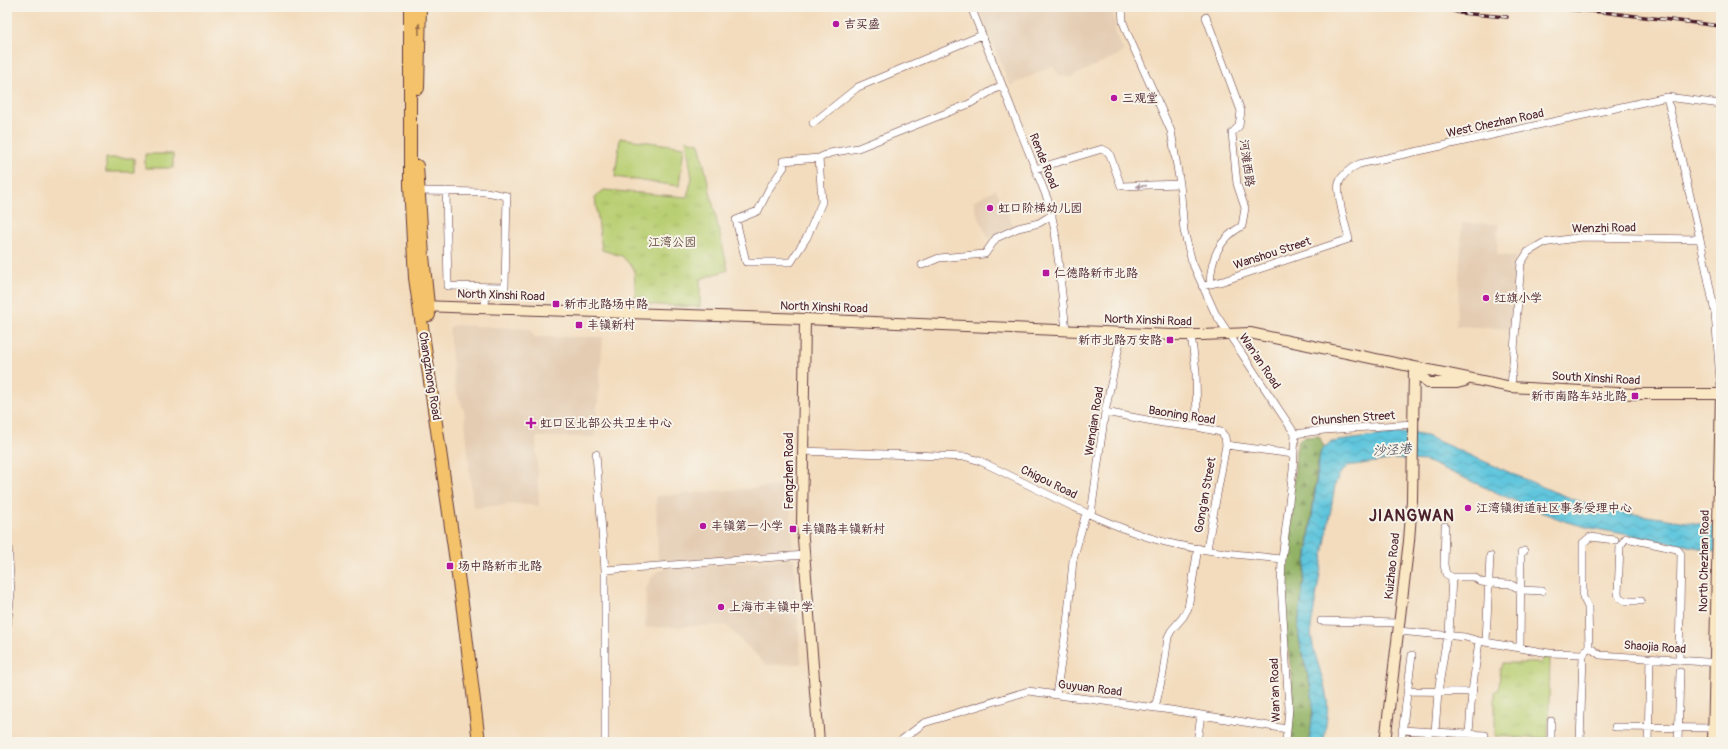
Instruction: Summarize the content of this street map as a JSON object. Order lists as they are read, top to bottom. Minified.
{"streets":{"main road":["Changzhong Road"],"street":["West Chezhan Road","Rende Road","河滩西路","Wenzhi Road","Wanshou Street","North Xinshi Road","Wan'an Road","South Xinshi Road","Baoning Road","Chunshen Street","Wenqian Road","Fengzhen Road","Chigou Road","Gong'an Street","North Chezhan Road","Kuizhao Road","Shaojia Road","Guyuan Road"]},"crossings":[["West Chezhan Road","Wanshou Street"],["West Chezhan Road","North Chezhan Road"],["Rende Road","North Xinshi Road"],["河滩西路","Wanshou Street"],["Wenzhi Road","South Xinshi Road"],["Wenzhi Road","North Chezhan Road"],["Wanshou Street","Wan'an Road"],["North Xinshi Road","Wan'an Road"],["North Xinshi Road","Changzhong Road"],["North Xinshi Road","South Xinshi Road"],["North Xinshi Road","Wenqian Road"],["North Xinshi Road","Fengzhen Road"],["Wan'an Road","South Xinshi Road"],["Wan'an Road","Chunshen Street"],["Wan'an Road","Chigou Road"],["Wan'an Road","Guyuan Road"],["South Xinshi Road","North Chezhan Road"],["South Xinshi Road","Kuizhao Road"],["Baoning Road","Wenqian Road"],["Baoning Road","Gong'an Street"],["Chunshen Street","Kuizhao Road"],["Wenqian Road","Chigou Road"],["Wenqian Road","Guyuan Road"],["Fengzhen Road","Chigou Road"],["Chigou Road","Gong'an Street"],["Gong'an Street","Guyuan Road"],["North Chezhan Road","Shaojia Road"]],"districts":["JIANGWAN"],"water":["沙泾港"],"parks":["江湾公园"],"places":{"other":["吉买盛","三观堂","虹口阶梯幼儿园","红旗小学","江湾镇街道社区事务受理中心","丰镇第一小学","上海市丰镇中学"],"transit":["仁德路新市北路","新市北路场中路","丰镇新村","新市北路万安路","新市南路车站北路","丰镇路丰镇新村","场中路新市北路"],"health":["虹口区北部公共卫生中心"]}}
